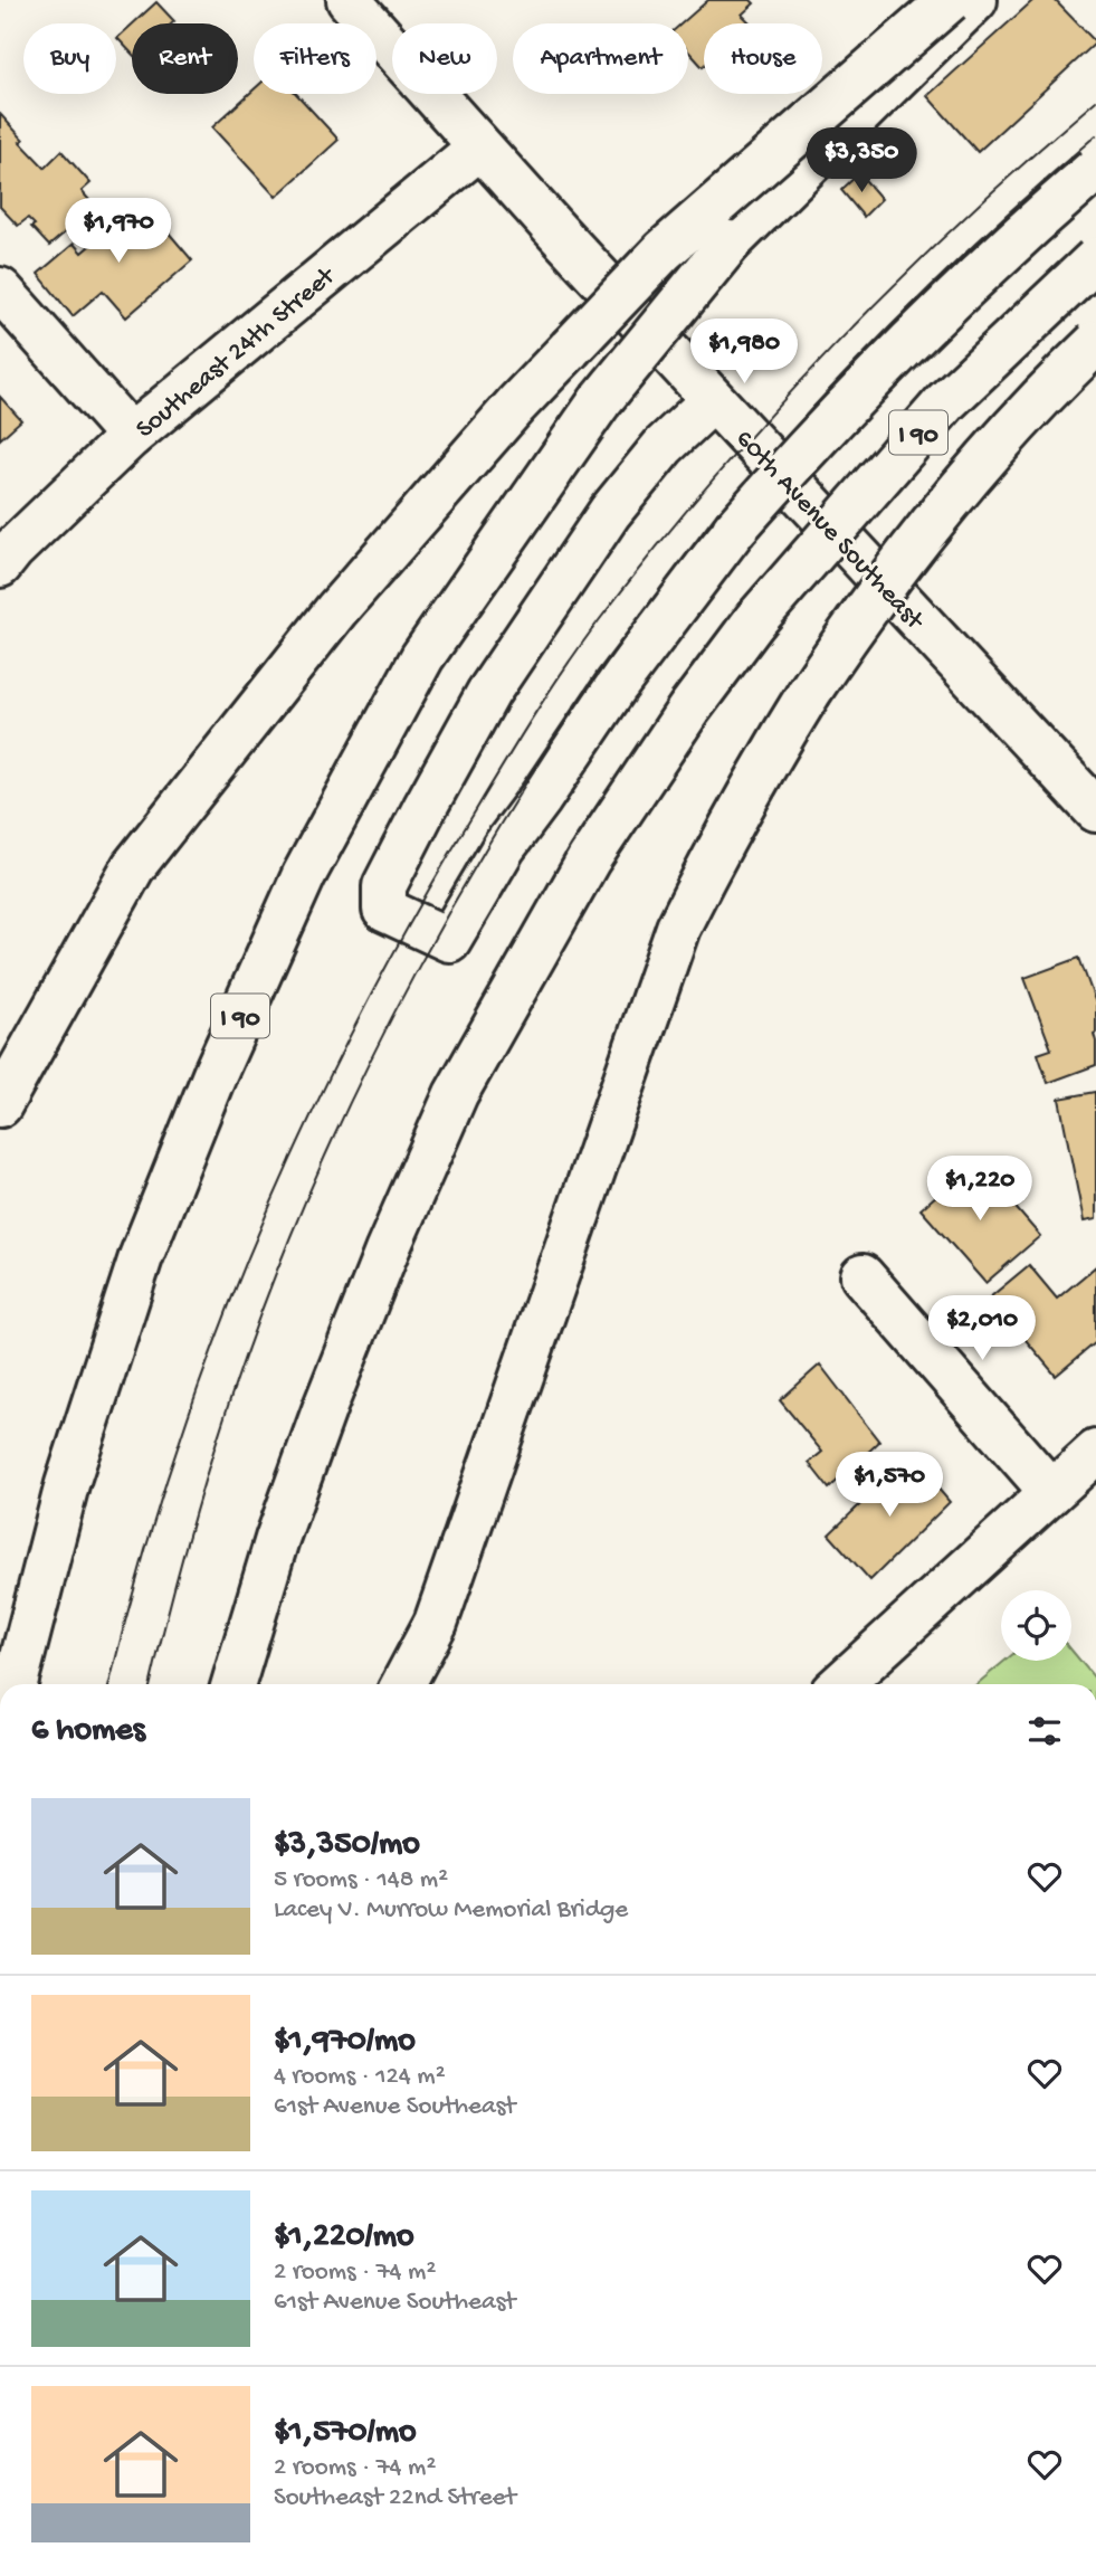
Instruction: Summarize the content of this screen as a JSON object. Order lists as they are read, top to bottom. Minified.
{"streets":{"main road":["Southeast 24th Street","I 90","60th Avenue Southeast"]},"crossings":[["Southeast 24th Street","60th Avenue Southeast"]],"page":{"chip":["Buy","Rent","Filters","New","Apartment","House"],"price":["$3,350","$1,970","$1,980","$1,220","$2,010","$1,570"],"heading":"6 homes","list":[{"name":"$3,350/mo","note":"5 rooms · 148 m² · Lacey V. Murrow Memorial Bridge"},{"name":"$1,970/mo","note":"4 rooms · 124 m² · 61st Avenue Southeast"},{"name":"$1,220/mo","note":"2 rooms · 74 m² · 61st Avenue Southeast"},{"name":"$1,570/mo","note":"2 rooms · 74 m² · Southeast 22nd Street"}]}}
